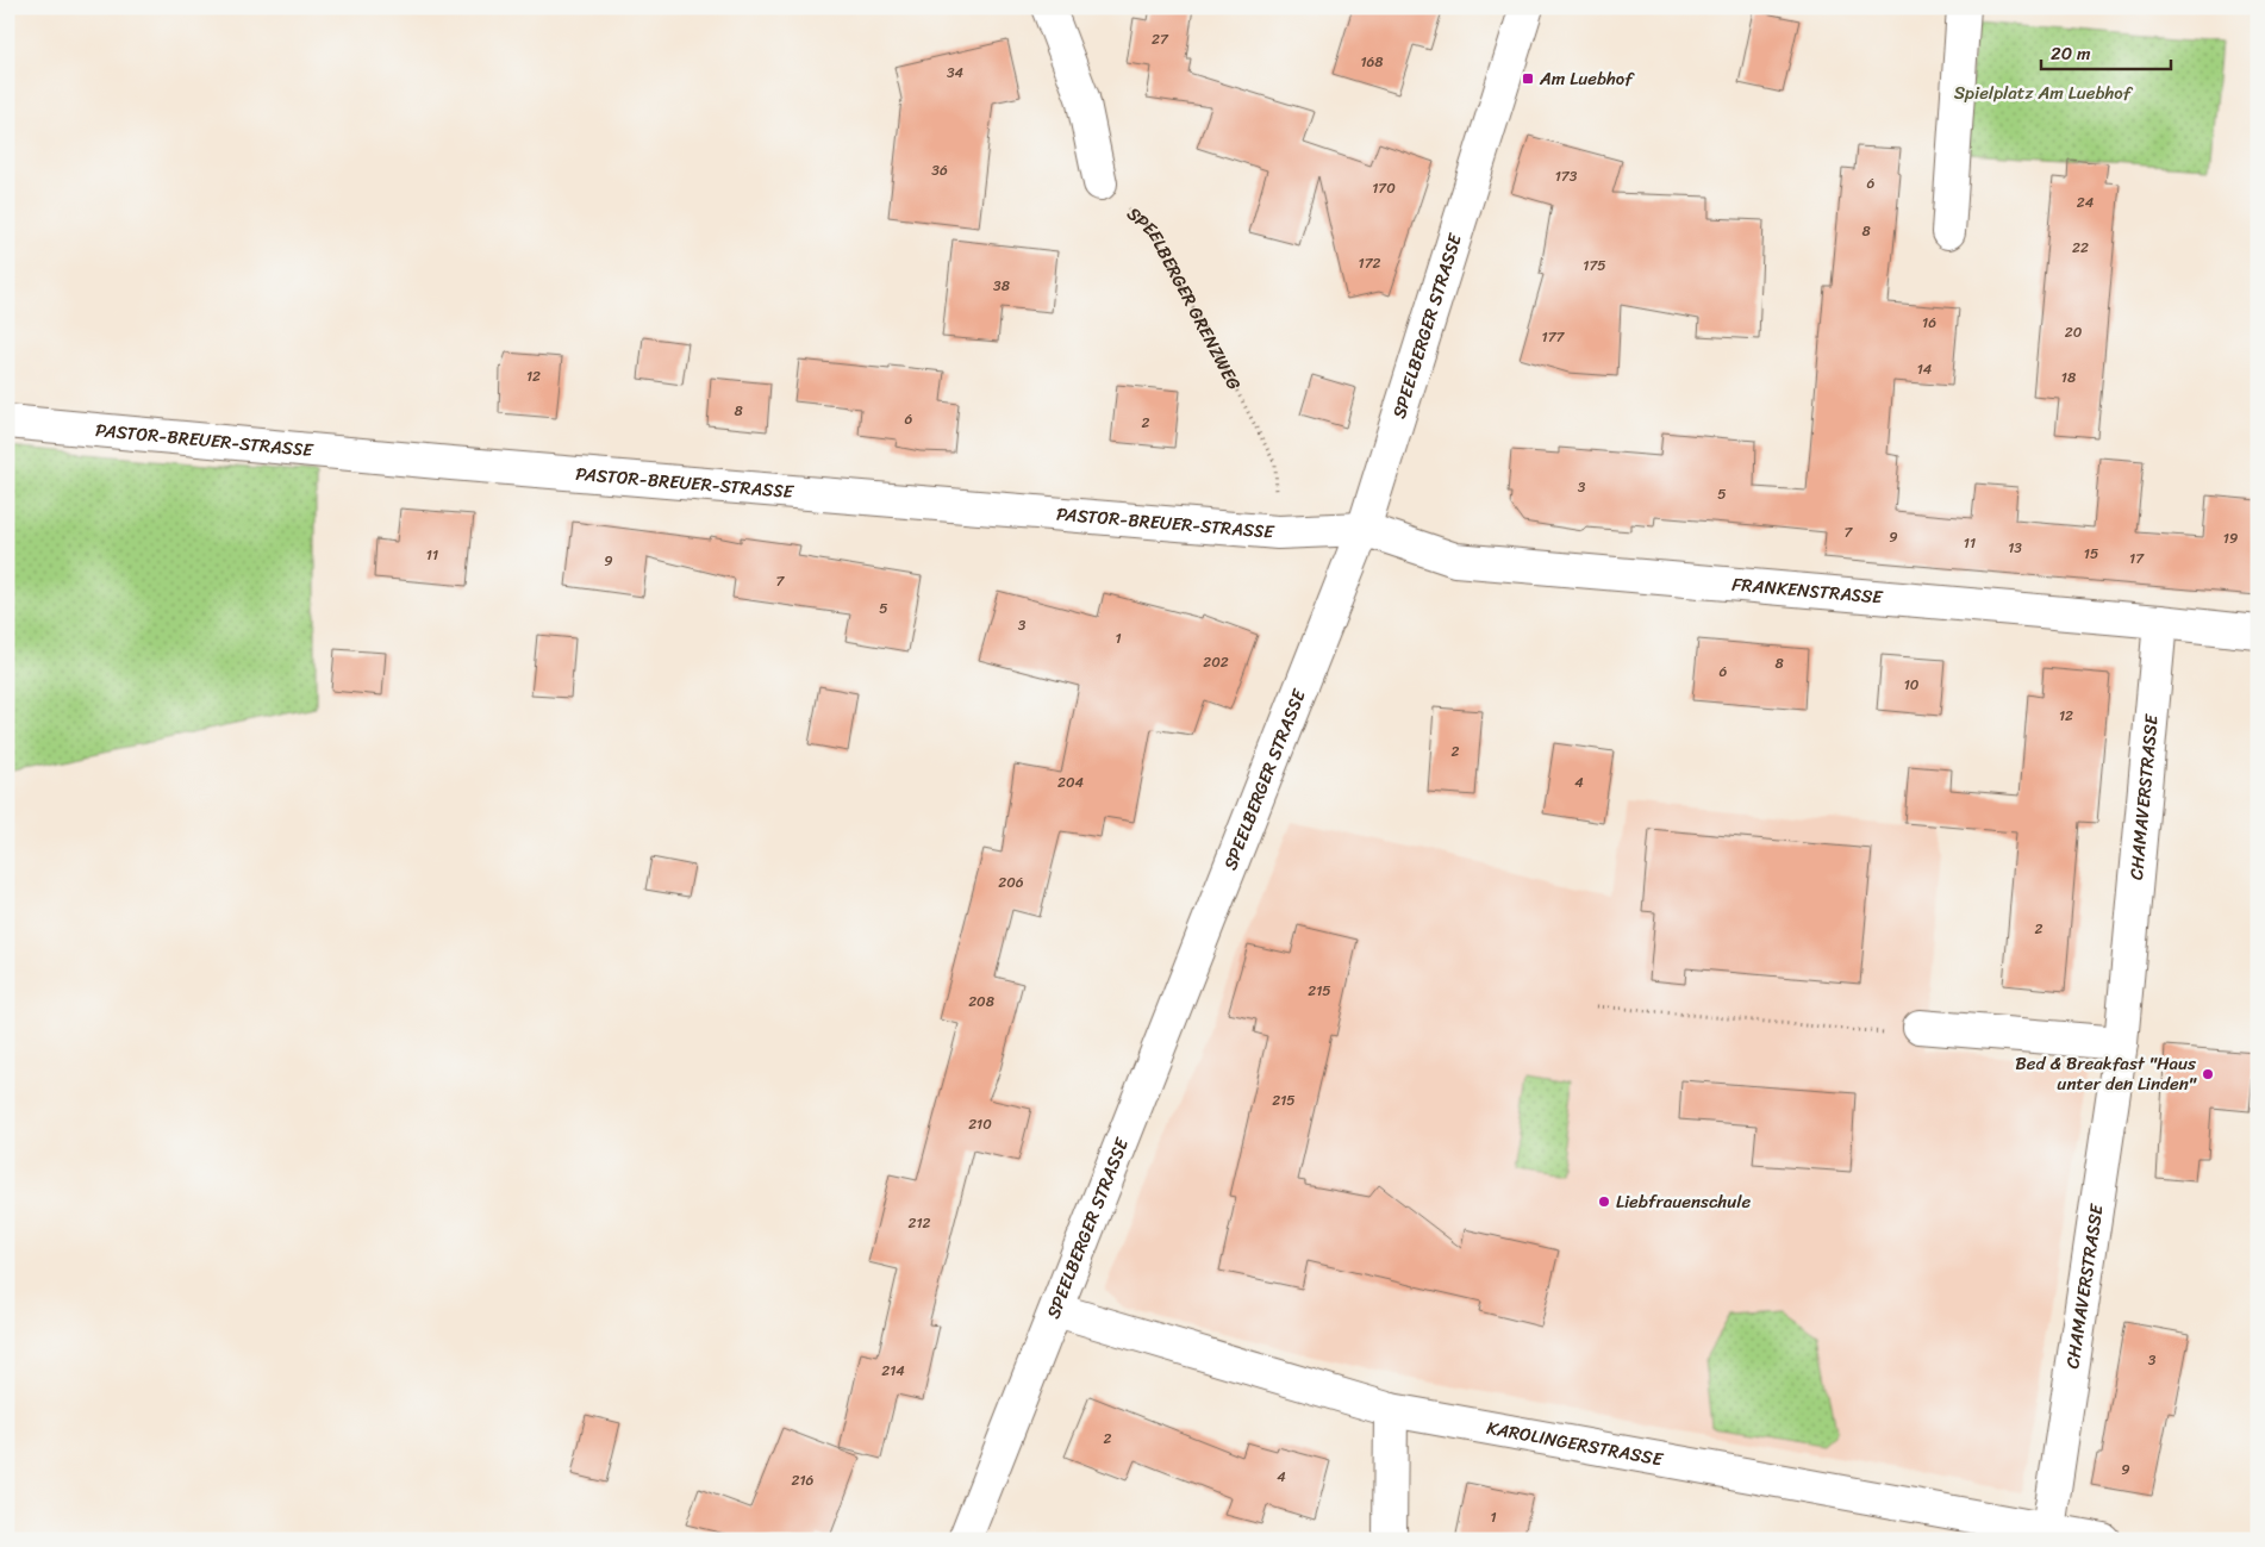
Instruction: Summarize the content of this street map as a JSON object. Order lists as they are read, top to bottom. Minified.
{"streets":{"street":["SPEELBERGER STRASSE","PASTOR-BREUER-STRASSE","FRANKENSTRASSE","CHAMAVERSTRASSE","KAROLINGERSTRASSE"],"path":["SPEELBERGER GRENZWEG"]},"crossings":[["SPEELBERGER GRENZWEG","PASTOR-BREUER-STRASSE"],["SPEELBERGER STRASSE","PASTOR-BREUER-STRASSE"],["SPEELBERGER STRASSE","FRANKENSTRASSE"],["SPEELBERGER STRASSE","KAROLINGERSTRASSE"],["PASTOR-BREUER-STRASSE","FRANKENSTRASSE"],["FRANKENSTRASSE","CHAMAVERSTRASSE"],["CHAMAVERSTRASSE","KAROLINGERSTRASSE"]],"parks":["Spielplatz Am Luebhof"],"places":{"transit":["Am Luebhof"],"other":["Bed & Breakfast \"Haus unter den Linden\"","Liebfrauenschule"]},"house_numbers":["27","168","34","36","173","6","170","24","8","22","172","175","38","16","20","177","14","12","18","8","6","2","3","5","7","9","19","11","13","15","11","17","9","7","5","3","1","202","8","6","10","12","2","204","4","206","2","215","208","215","210","212","3","214","2","9","4","216","1"],"scale_bar":"20 m"}
